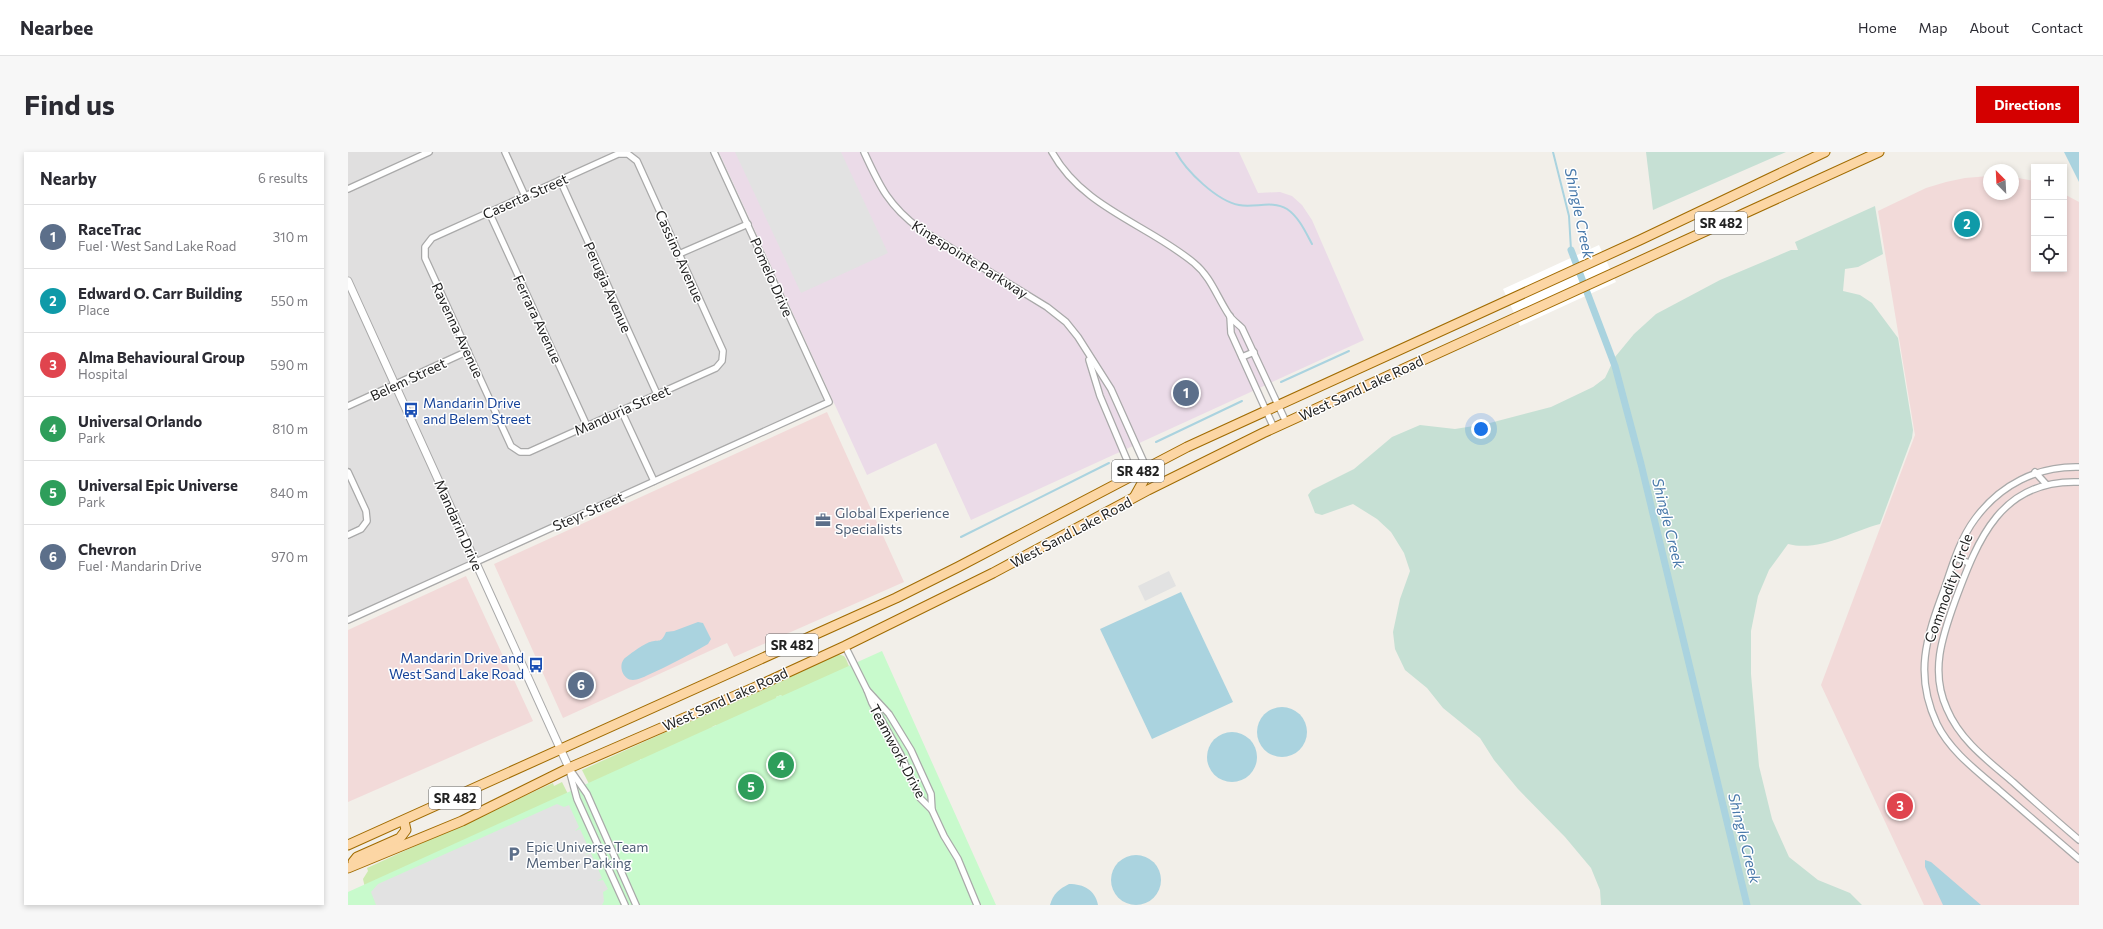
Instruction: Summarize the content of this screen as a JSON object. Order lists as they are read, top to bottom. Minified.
{"streets":{"main road":["SR 482","West Sand Lake Road"],"street":["Caserta Street","Cassino Avenue","Kingspointe Parkway","Pomelo Drive","Perugia Avenue","Ferrara Avenue","Ravenna Avenue","Belem Street","Manduria Street","Steyr Street","Mandarin Drive","Commodity Circle","Teamwork Drive"]},"crossings":[["Caserta Street","Cassino Avenue"],["Caserta Street","Perugia Avenue"],["Caserta Street","Ferrara Avenue"],["Caserta Street","Ravenna Avenue"],["Cassino Avenue","Manduria Street"],["Kingspointe Parkway","West Sand Lake Road"],["Pomelo Drive","Steyr Street"],["Perugia Avenue","Manduria Street"],["Ferrara Avenue","Manduria Street"],["Ravenna Avenue","Belem Street"],["Ravenna Avenue","Manduria Street"],["Belem Street","Mandarin Drive"],["West Sand Lake Road","Mandarin Drive"],["West Sand Lake Road","Teamwork Drive"],["Steyr Street","Mandarin Drive"]],"water":["Shingle Creek"],"places":{"bus stop":["Mandarin Drive and Belem Street","Mandarin Drive and West Sand Lake Road"],"office":["Global Experience Specialists"],"parking":["Epic Universe Team Member Parking"]},"north":"top left","page":{"header":"Nearbee","nav":["Home","Map","About","Contact"],"buttons":"Directions","title":"Find us","heading":["Nearby","6 results"],"map_buttons":["+","−"],"list":[{"mark":"1","name":"RaceTrac","note":"Fuel · West Sand Lake Road","value":"310 m"},{"mark":"2","name":"Edward O. Carr Building","note":"Place","value":"550 m"},{"mark":"3","name":"Alma Behavioural Group","note":"Hospital","value":"590 m"},{"mark":"4","name":"Universal Orlando","note":"Park","value":"810 m"},{"mark":"5","name":"Universal Epic Universe","note":"Park","value":"840 m"},{"mark":"6","name":"Chevron","note":"Fuel · Mandarin Drive","value":"970 m"}],"pins":["2","1","6","4","5","3"]}}
